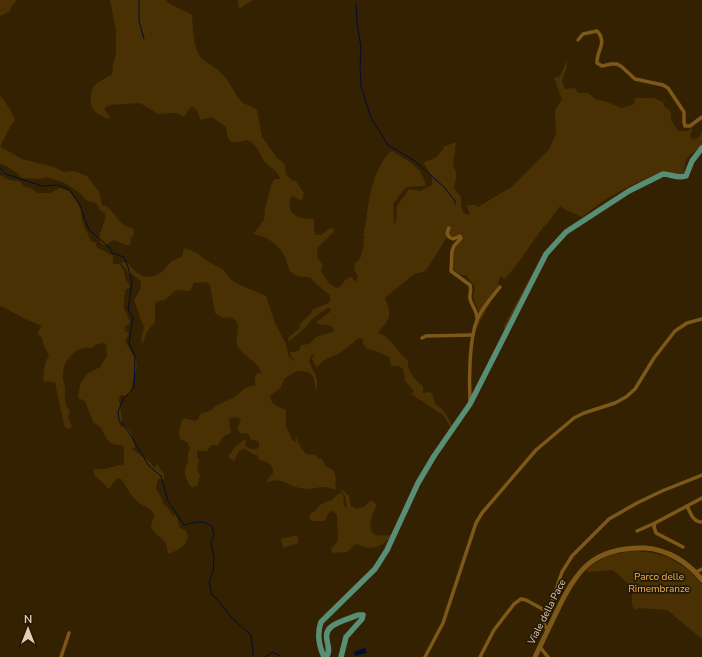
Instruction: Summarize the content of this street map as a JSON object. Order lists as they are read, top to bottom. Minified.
{"streets":{"main road":["Viale della Pace"]},"parks":["Parco delle Rimembranze"],"north":"top"}
